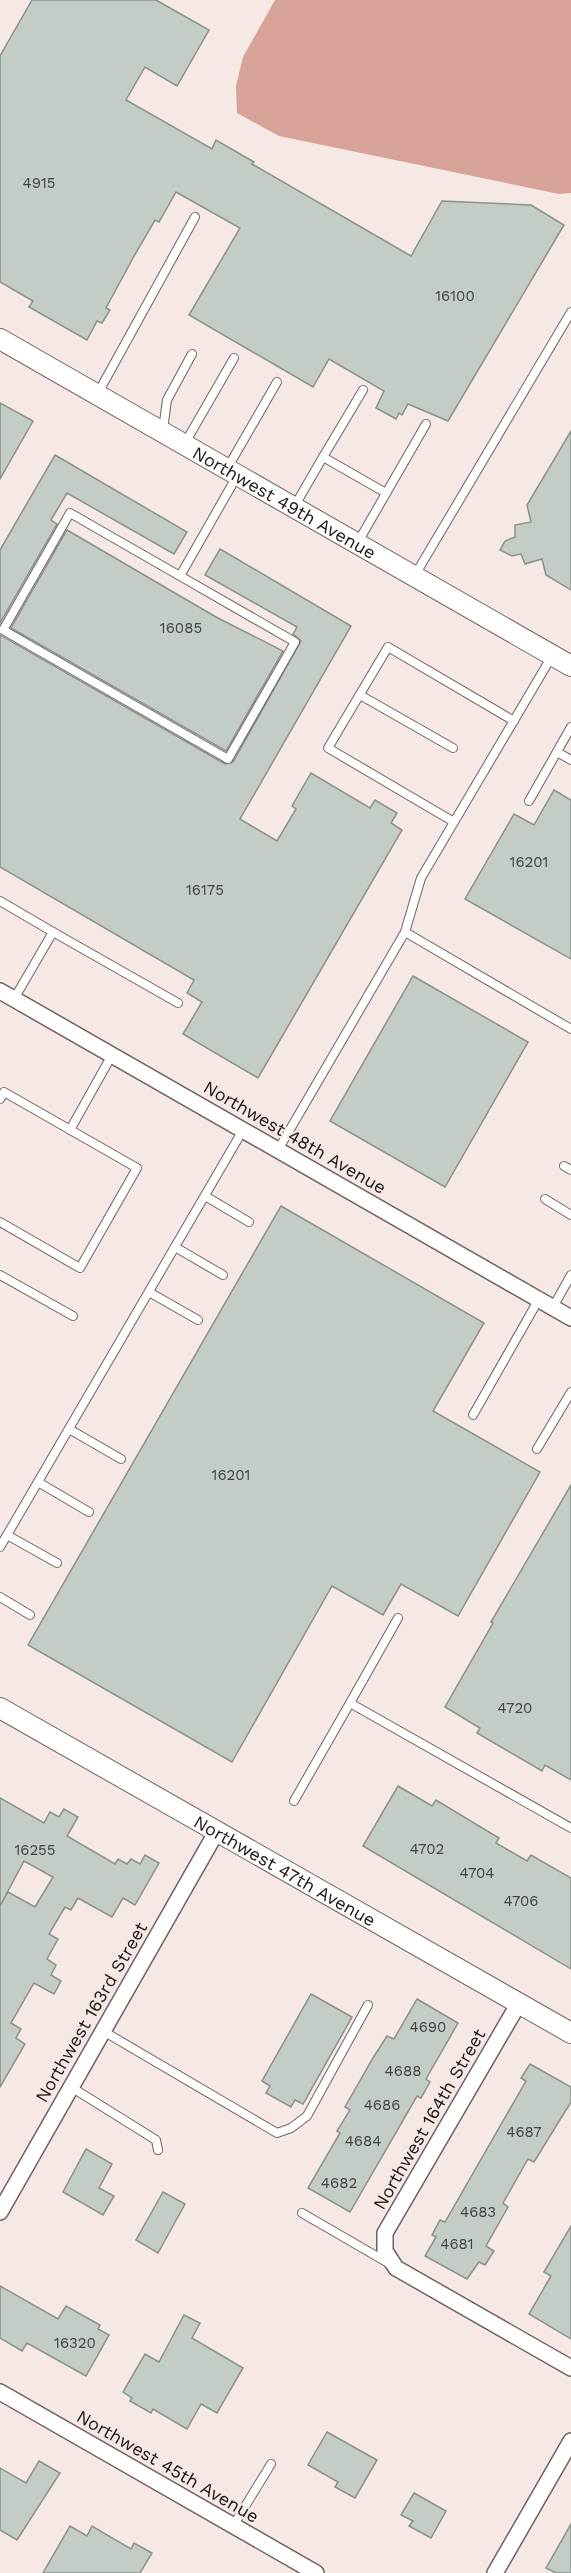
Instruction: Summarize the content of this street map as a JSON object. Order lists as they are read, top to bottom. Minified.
{"streets":{"street":["Northwest 49th Avenue","Northwest 48th Avenue","Northwest 47th Avenue","Northwest 163rd Street","Northwest 164th Street","Northwest 45th Avenue"]},"crossings":[["Northwest 47th Avenue","Northwest 163rd Street"],["Northwest 47th Avenue","Northwest 164th Street"]],"house_numbers":["4915","16100","16085","16201","16175","16201","4720","4702","16255","4704","4706","4690","4688","4686","4687","4684","4682","4683","4681","16320"]}
